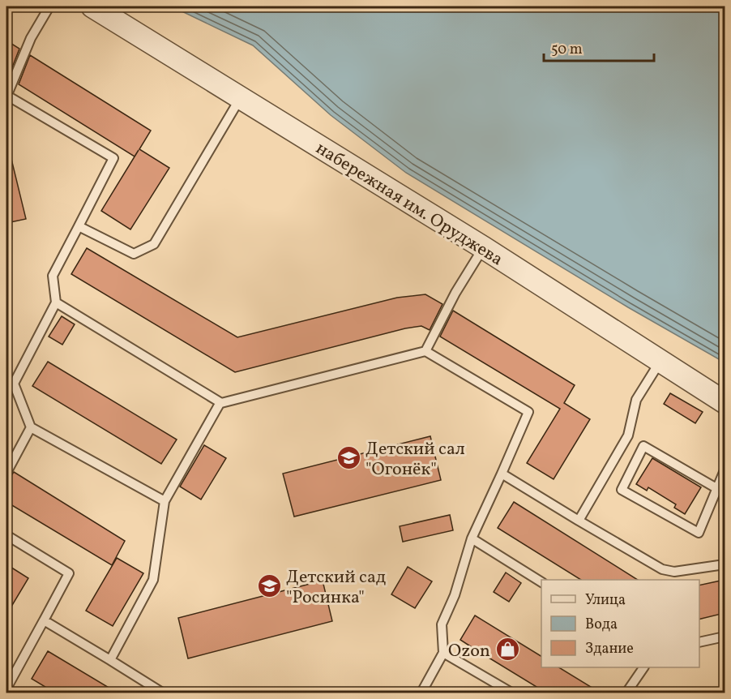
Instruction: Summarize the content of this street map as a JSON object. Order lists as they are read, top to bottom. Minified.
{"streets":{"street":["набережная им. Оруджева"]},"places":{"school or university":["Детский сал \"Огонёк\"","Детский сад \"Росинка\""],"shop":["Ozon"]},"legend":["Улица","Вода","Здание"],"scale_bar":"50 m"}
